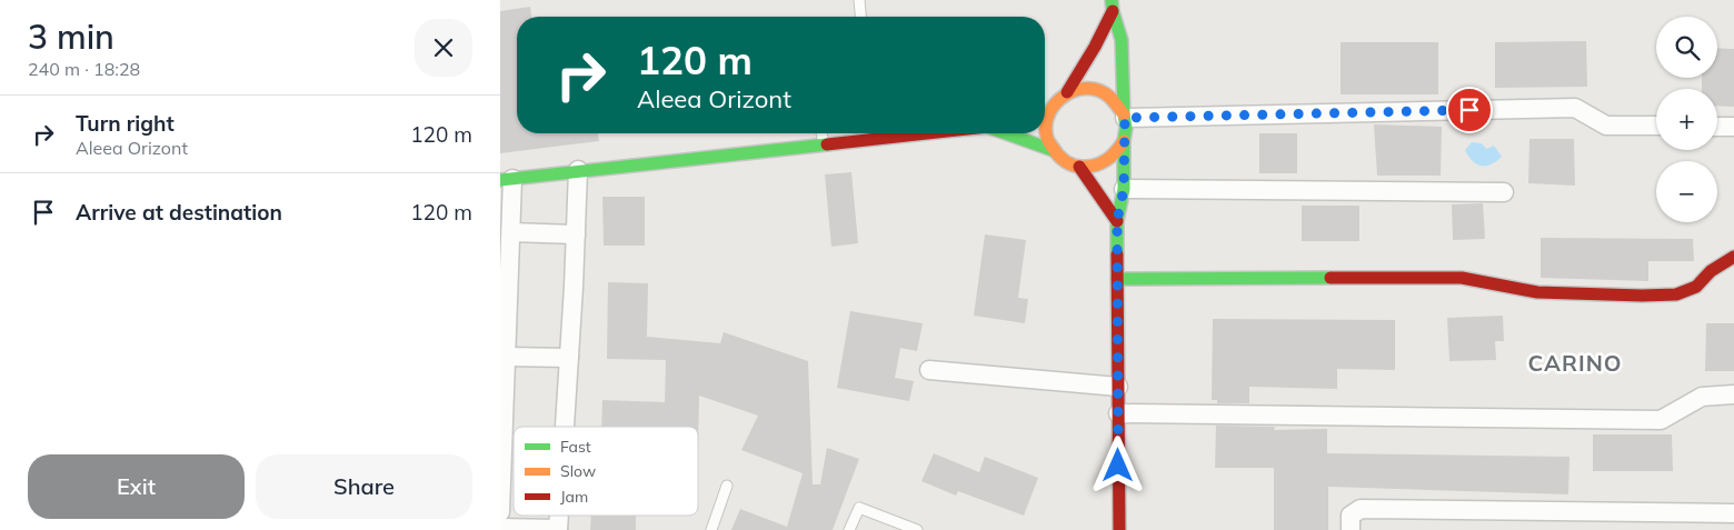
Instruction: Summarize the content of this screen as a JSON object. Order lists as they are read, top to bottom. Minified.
{"districts":["CARINO"],"legend":["Fast","Slow","Jam"],"page":{"heading":["3 min","240 m · 18:28"],"map_buttons":["+","−"],"turn":["120 m","Aleea Orizont"],"list":[{"name":"Turn right","note":"Aleea Orizont","value":"120 m"},{"name":"Arrive at destination","value":"120 m"}],"buttons":["Exit","Share"]}}
